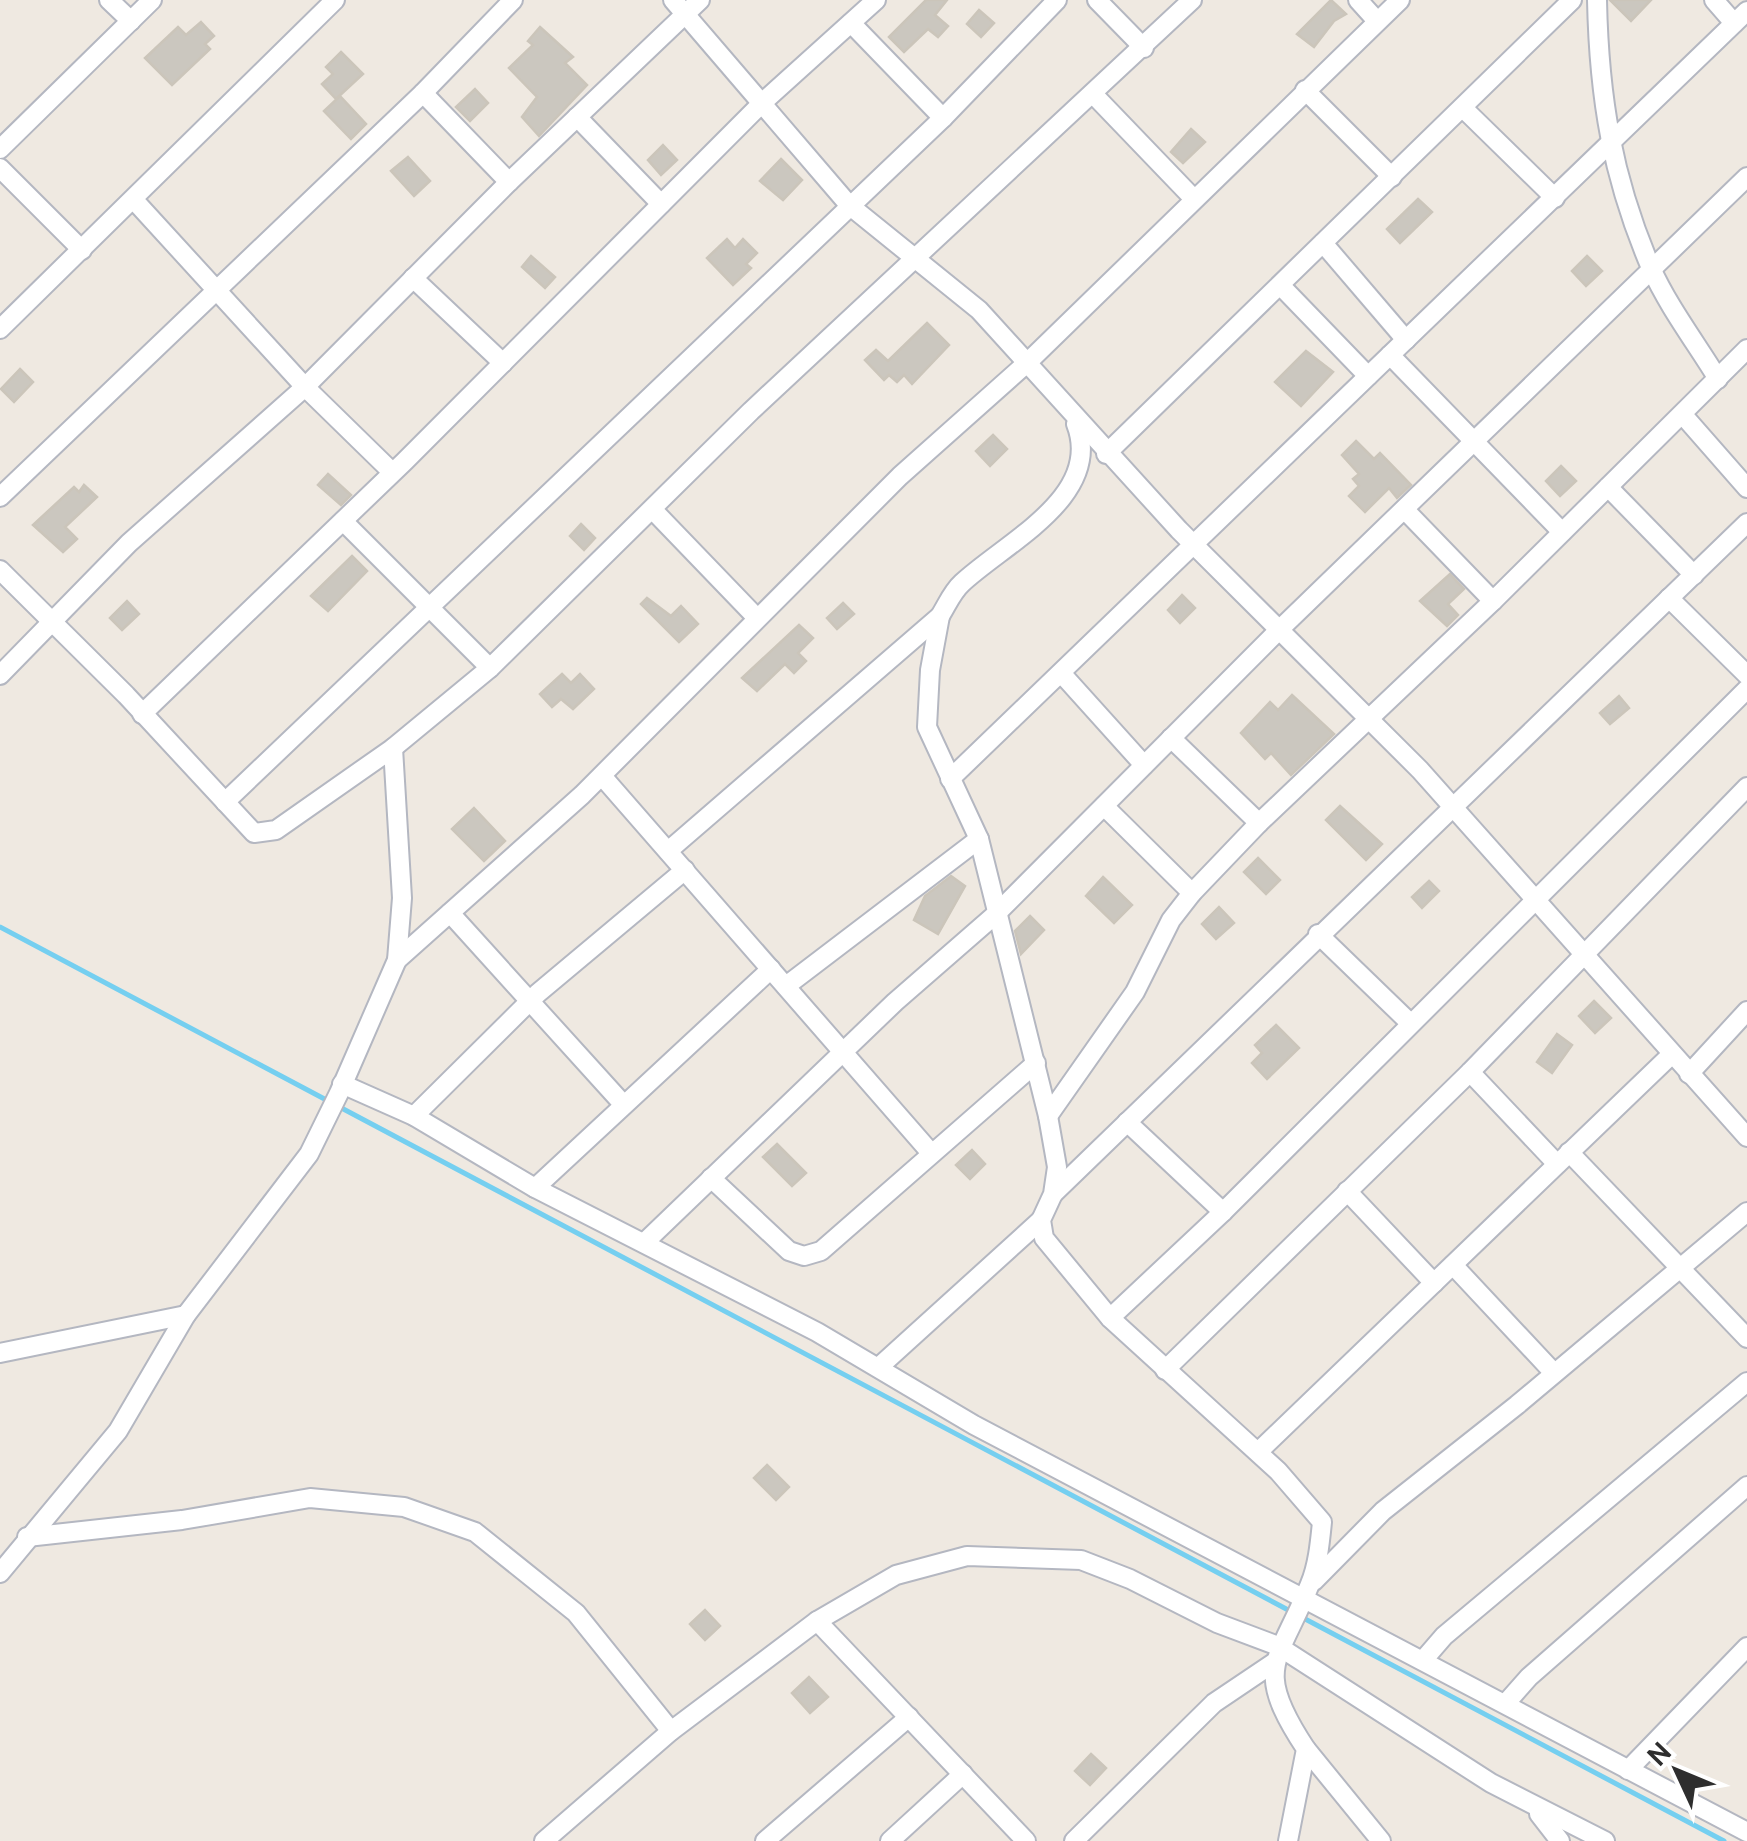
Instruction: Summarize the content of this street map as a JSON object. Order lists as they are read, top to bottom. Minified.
{"north":"top left"}
